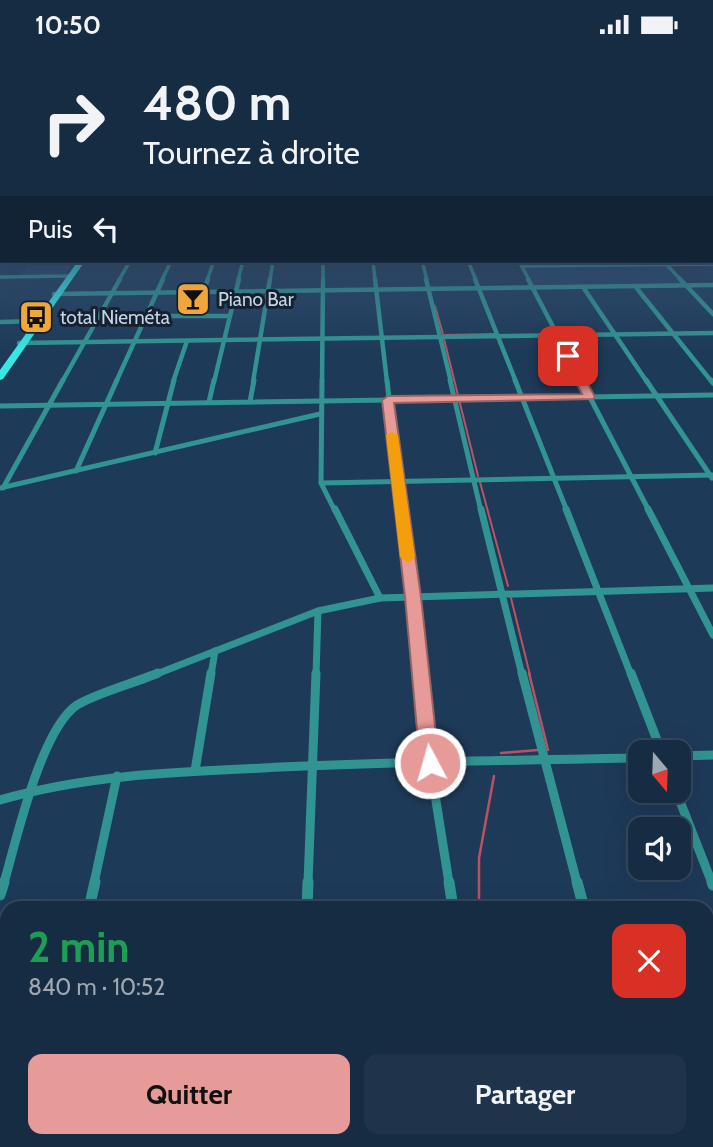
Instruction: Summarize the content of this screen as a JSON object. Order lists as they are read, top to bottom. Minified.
{"places":{"bar":["Piano Bar"],"bus stop":["total Nieméta"]},"north":"bottom","page":{"status":"10:50","turn":["480 m","Tournez à droite"],"then":"Puis","heading":["2 min","840 m · 10:52"],"buttons":["Quitter","Partager"]}}
